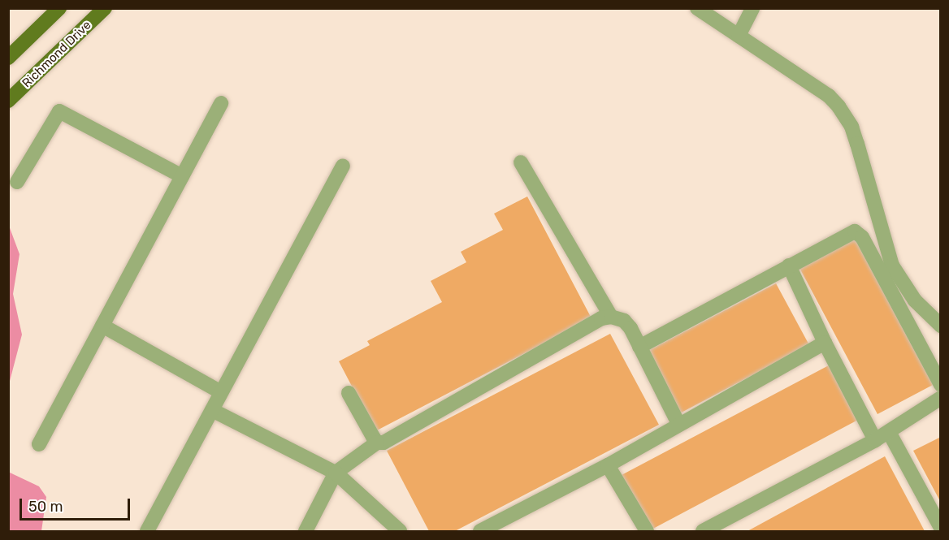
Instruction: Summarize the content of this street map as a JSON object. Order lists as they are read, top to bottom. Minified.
{"streets":{"main road":["Richmond Drive"]},"scale_bar":"50 m"}
